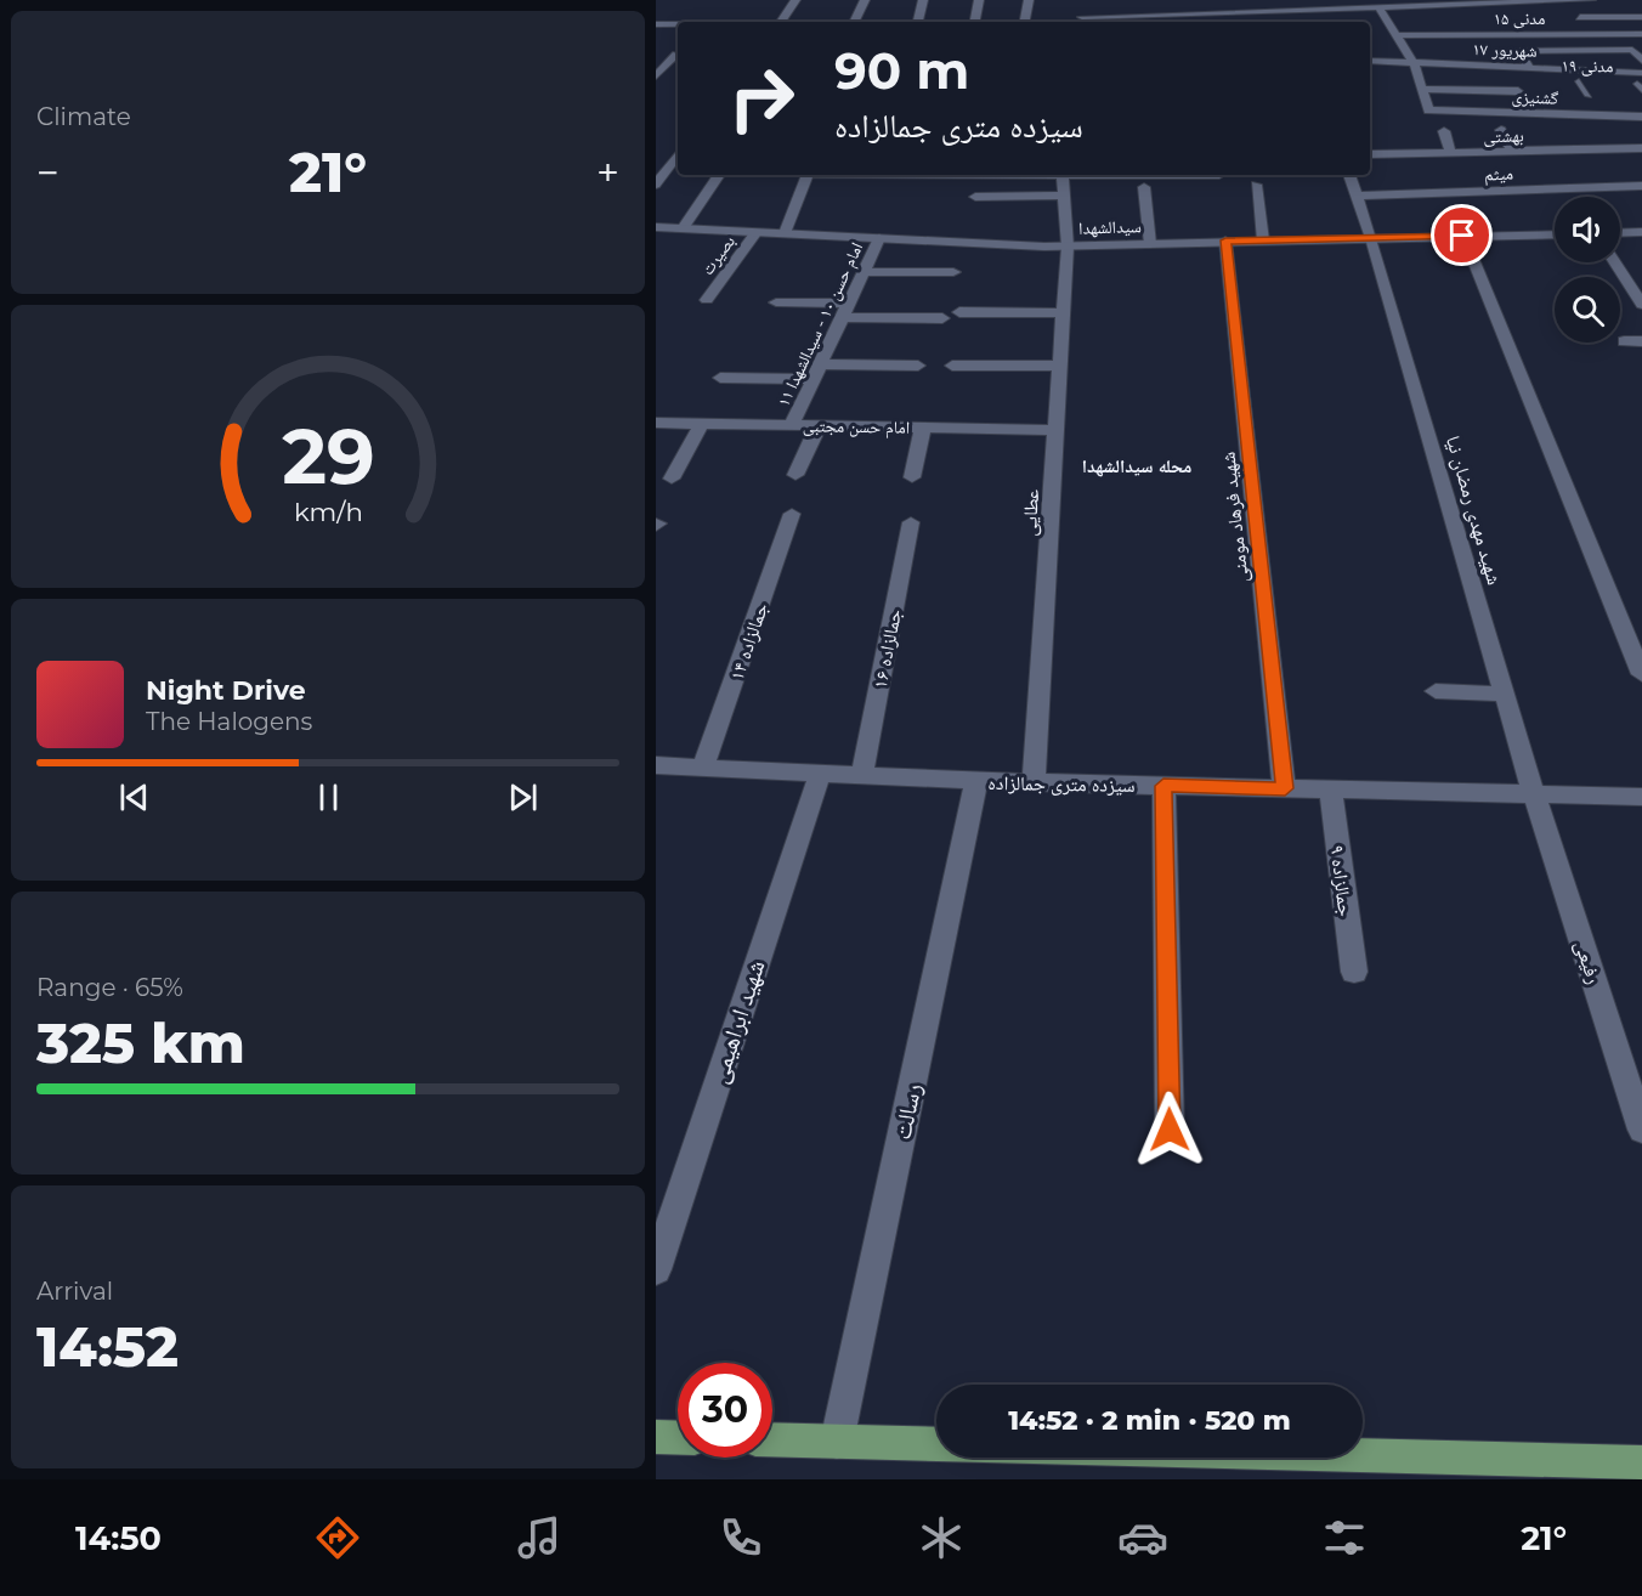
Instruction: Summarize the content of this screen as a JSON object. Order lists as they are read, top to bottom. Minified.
{"streets":{"street":["مدنی ۱۵","۱۷ شهریور","مدنی ۱۹","گشنیزی","بهشتی","میثم","سیدالشهدا","بصیرت","امام حسن ۱۰ - سیدالشهدا ۱۱","امام حسن مجتبی","شهید مهدی رمضان نیا","عطایی","شهید فرهاد مومنی","جمالزاده ۱۴","جمالزاده ۱۶","سیزده متری جمالزاده","جمالزاده ۹","رفیعی","شهید ابراهیمی","رسالت"]},"crossings":[["میثم","شهید مهدی رمضان نیا"],["سیدالشهدا","بصیرت"],["سیدالشهدا","امام حسن ۱۰ - سیدالشهدا ۱۱"],["سیدالشهدا","شهید مهدی رمضان نیا"],["سیدالشهدا","عطایی"],["سیدالشهدا","شهید فرهاد مومنی"],["امام حسن ۱۰ - سیدالشهدا ۱۱","امام حسن مجتبی"],["امام حسن مجتبی","عطایی"],["شهید مهدی رمضان نیا","سیزده متری جمالزاده"],["شهید مهدی رمضان نیا","رفیعی"],["عطایی","سیزده متری جمالزاده"],["شهید فرهاد مومنی","سیزده متری جمالزاده"],["جمالزاده ۱۴","سیزده متری جمالزاده"],["جمالزاده ۱۶","سیزده متری جمالزاده"],["سیزده متری جمالزاده","جمالزاده ۹"],["سیزده متری جمالزاده","رفیعی"],["سیزده متری جمالزاده","شهید ابراهیمی"],["سیزده متری جمالزاده","رسالت"]],"districts":["محله سیدالشهدا"],"page":{"tile":["Climate",["Range · 65%","325 km"],["Arrival","14:52"]],"turn":["90 m","سیزده متری جمالزاده"],"heat":["−","21°","+"],"song":["Night Drive","The Halogens"],"limit":"30","trip":"14:52 · 2 min · 520 m","tabs":["14:50","21°"],"gauge":["29","km/h"]}}
